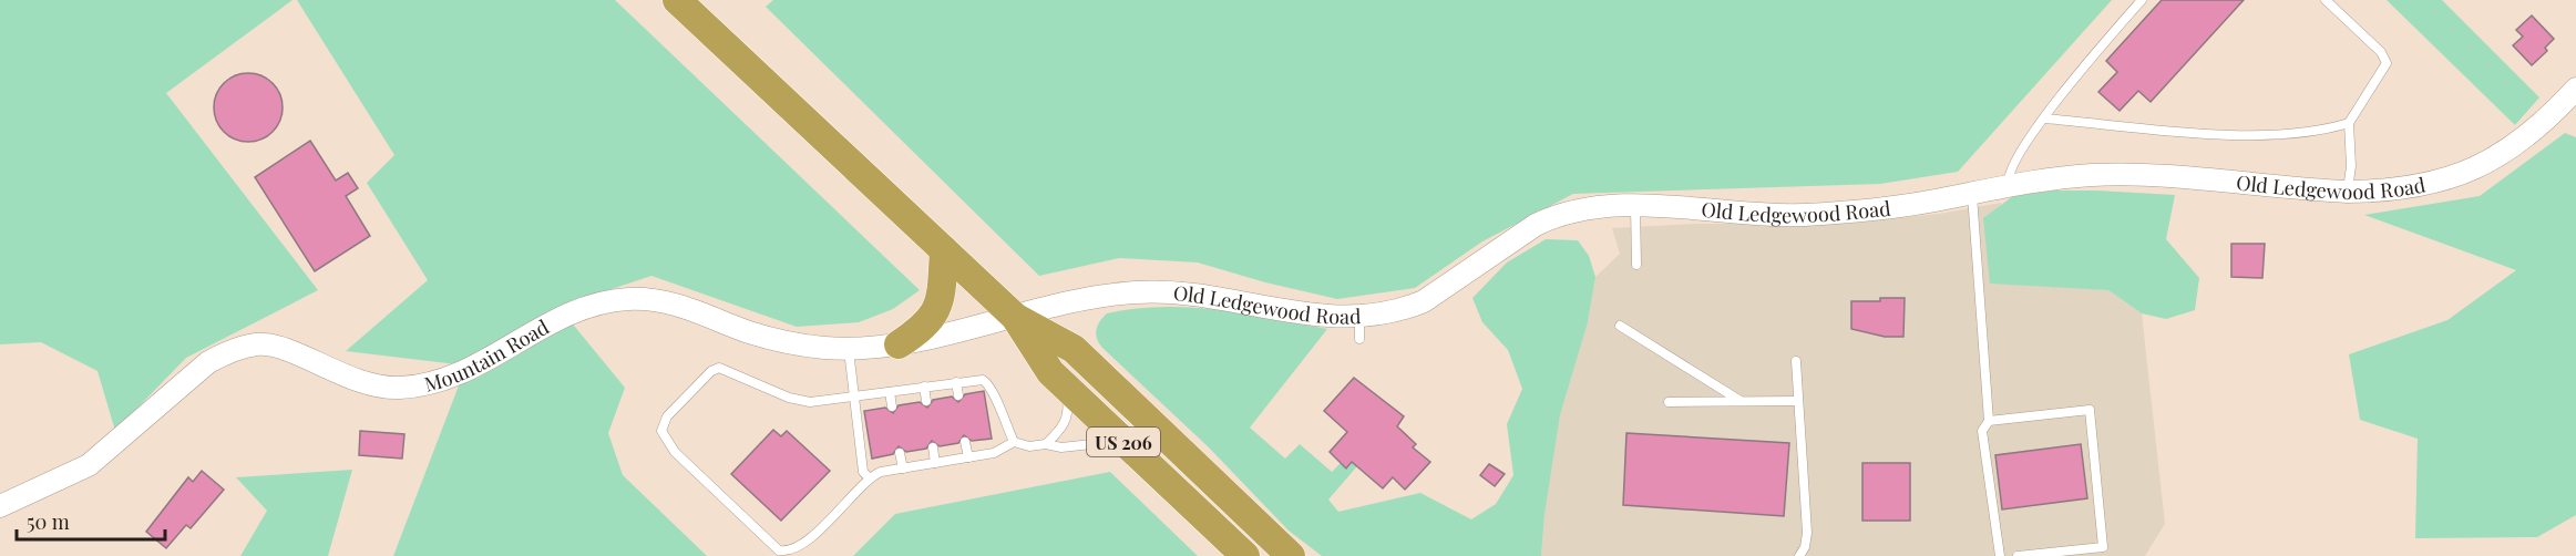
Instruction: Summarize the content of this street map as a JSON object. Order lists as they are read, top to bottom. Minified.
{"streets":{"highway":["US 206"],"street":["Old Ledgewood Road","Mountain Road"]},"crossings":[["Old Ledgewood Road","Mountain Road"],["Old Ledgewood Road","US 206"],["Mountain Road","US 206"]],"scale_bar":"50 m"}
